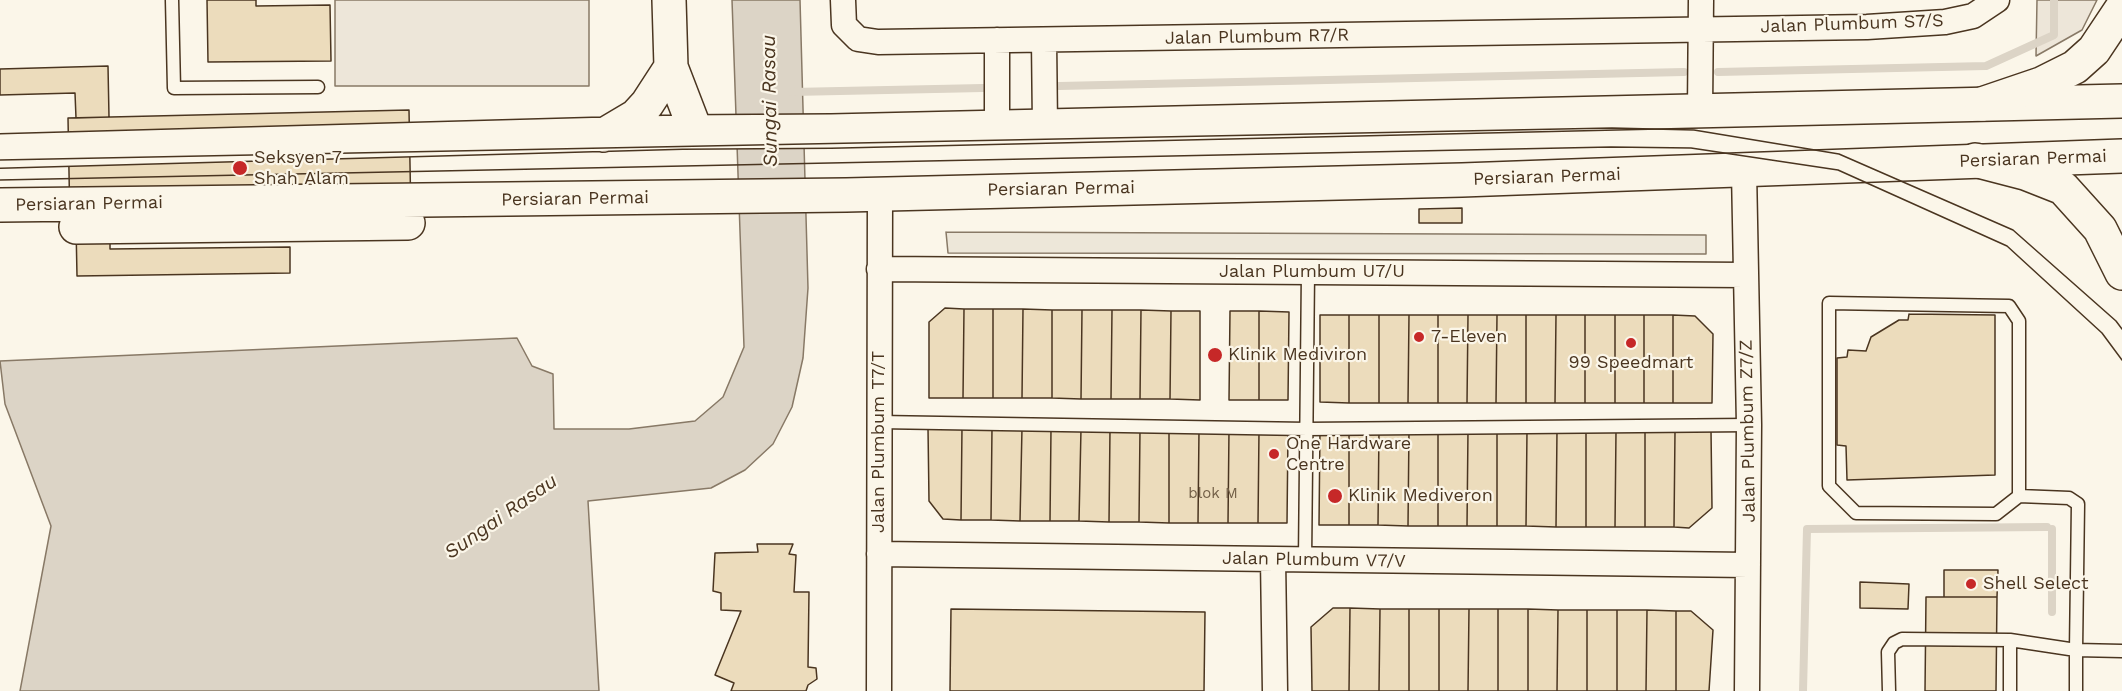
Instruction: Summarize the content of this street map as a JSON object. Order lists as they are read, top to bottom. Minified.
{"streets":{"main road":["Persiaran Permai"],"street":["Jalan Plumbum S7/S","Jalan Plumbum R7/R","Jalan Plumbum U7/U","Jalan Plumbum Z7/Z","Jalan Plumbum T7/T","Jalan Plumbum V7/V"]},"crossings":[["Jalan Plumbum S7/S","Jalan Plumbum R7/R"],["Persiaran Permai","Jalan Plumbum Z7/Z"],["Persiaran Permai","Jalan Plumbum T7/T"],["Jalan Plumbum U7/U","Jalan Plumbum Z7/Z"],["Jalan Plumbum U7/U","Jalan Plumbum T7/T"],["Jalan Plumbum Z7/Z","Jalan Plumbum V7/V"],["Jalan Plumbum T7/T","Jalan Plumbum V7/V"]],"water":["Sungai Rasau"],"places":["Seksyen 7 Shah Alam","7-Eleven","99 Speedmart","Klinik Mediviron","One Hardware Centre","Klinik Mediveron","Shell Select"],"house_numbers":["blok M"]}
